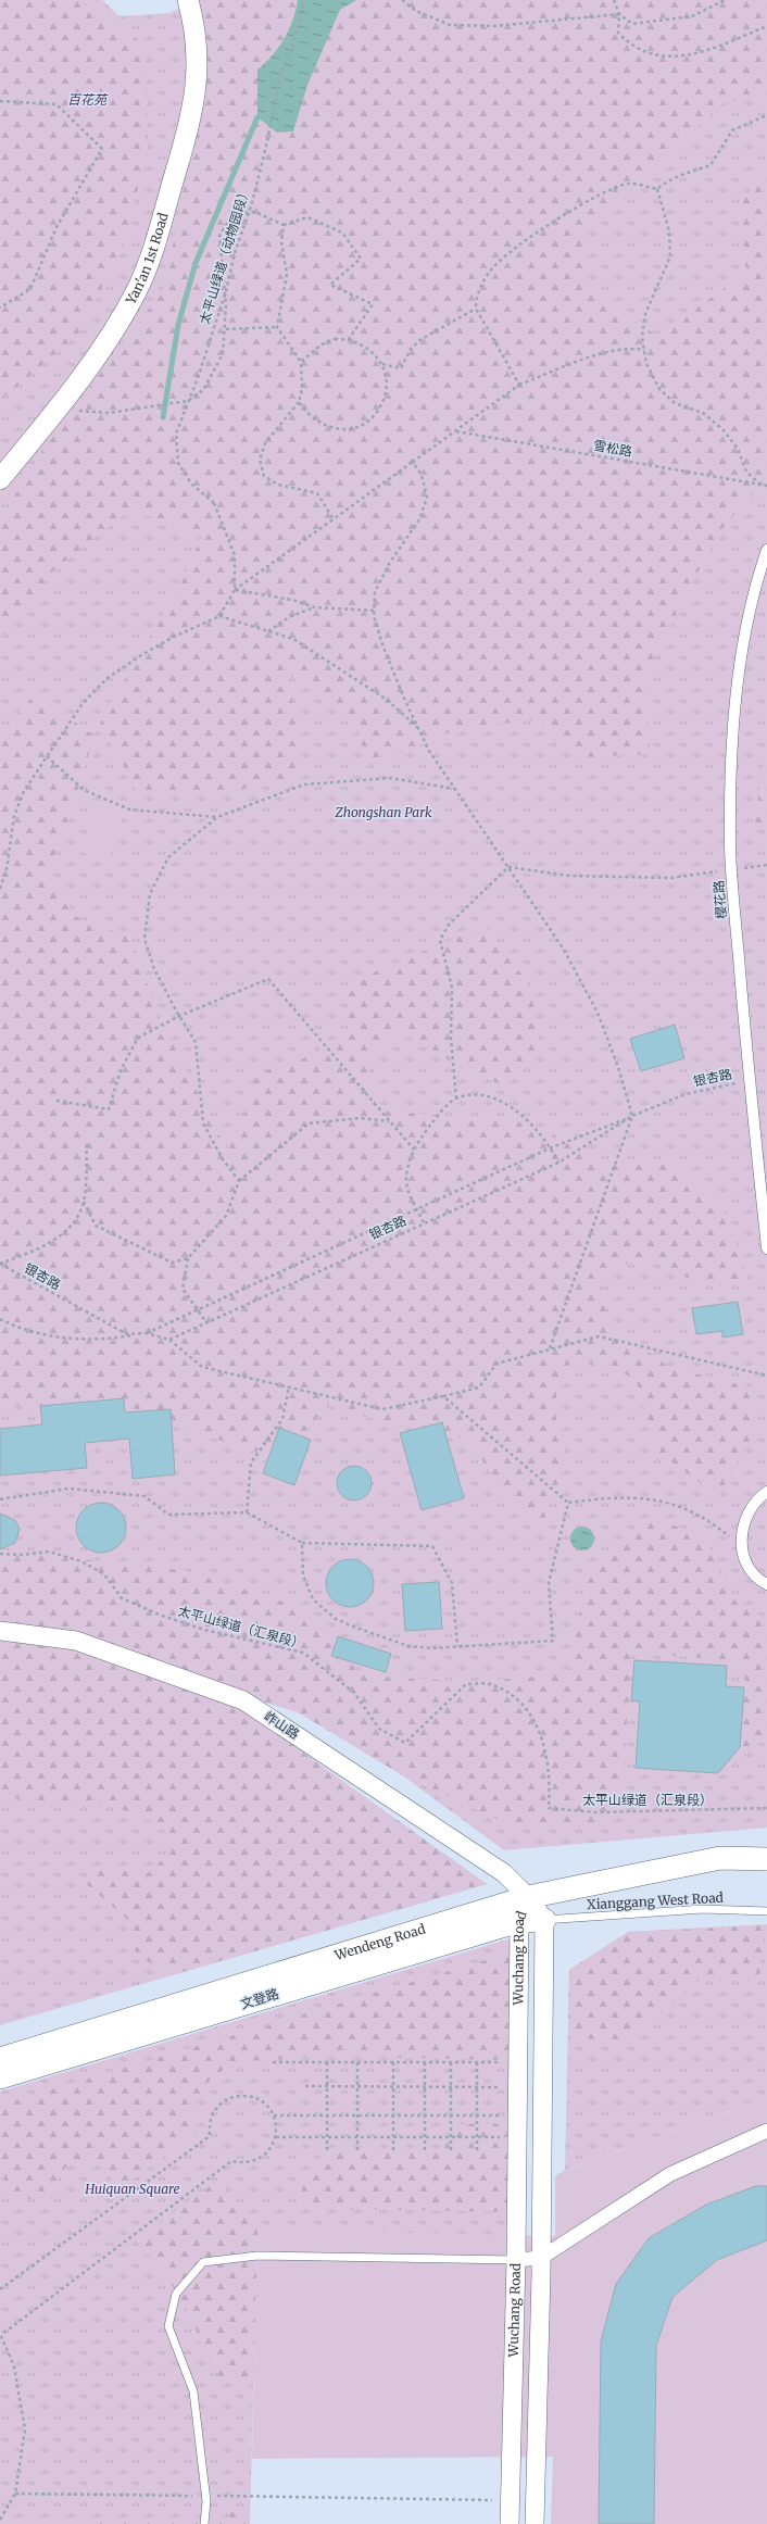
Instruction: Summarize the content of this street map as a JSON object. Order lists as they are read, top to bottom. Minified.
{"streets":{"main road":["Yan'an 1st Road","Wendeng Road","文登路"],"street":["樱花路","岞山路","Wuchang Road"],"lane":["Xianggang West Road"],"path":["太平山绿道（动物园段）","雪松路","银杏路","太平山绿道（汇泉段）"]},"crossings":[["樱花路","银杏路"],["岞山路","Wendeng Road"],["岞山路","Wuchang Road"],["Xianggang West Road","Wuchang Road"],["Xianggang West Road","文登路"],["Wendeng Road","Wuchang Road"],["Wuchang Road","文登路"]],"parks":["百花苑","Zhongshan Park","Huiquan Square"]}
